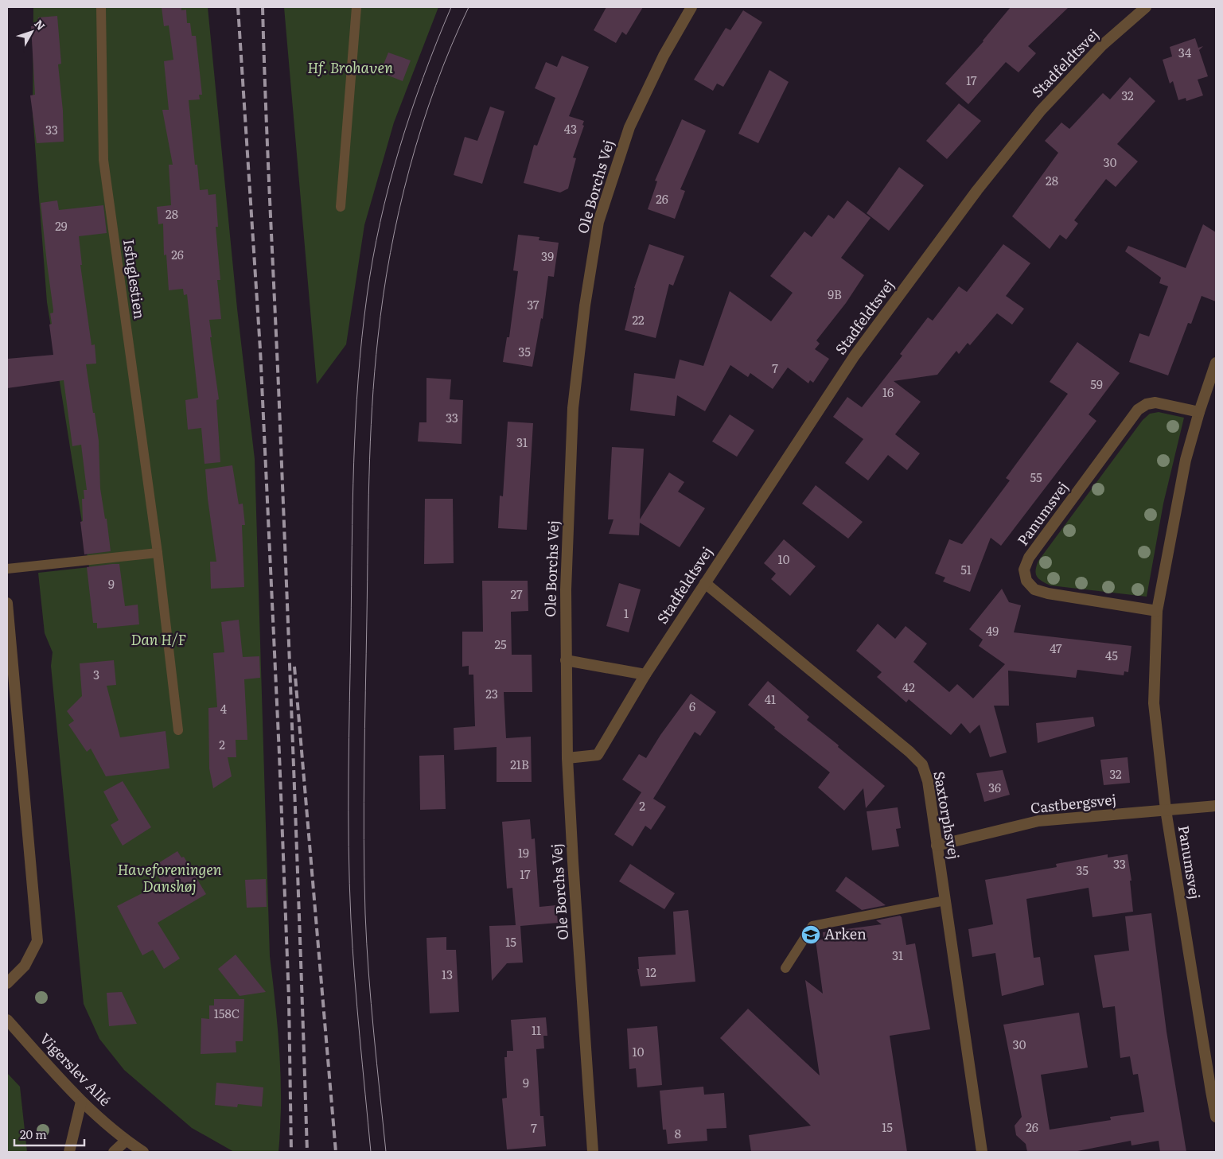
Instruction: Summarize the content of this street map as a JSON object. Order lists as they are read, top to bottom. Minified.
{"streets":{"street":["Stadfeldtsvej","Ole Borchs Vej","Panumsvej","Castbergsvej","Saxtorphsvej","Vigerslev Allé"],"lane":["Isfuglestien"]},"crossings":[["Stadfeldtsvej","Ole Borchs Vej"],["Stadfeldtsvej","Saxtorphsvej"],["Panumsvej","Castbergsvej"],["Castbergsvej","Saxtorphsvej"]],"parks":["Hf. Brohaven","Dan H/F","Haveforeningen Danshøj"],"places":{"school or university":["Arken"]},"house_numbers":["34","17","32","43","33","30","28","26","28","29","26","39","9B","37","22","35","7","59","16","33","31","55","10","51","9","27","1","49","25","47","45","3","42","23","41","6","4","2","21B","32","36","2","19","33","35","17","15","31","12","13","158C","11","30","10","9","15","26","7","8"],"scale_bar":"20 m","north":"top right"}
